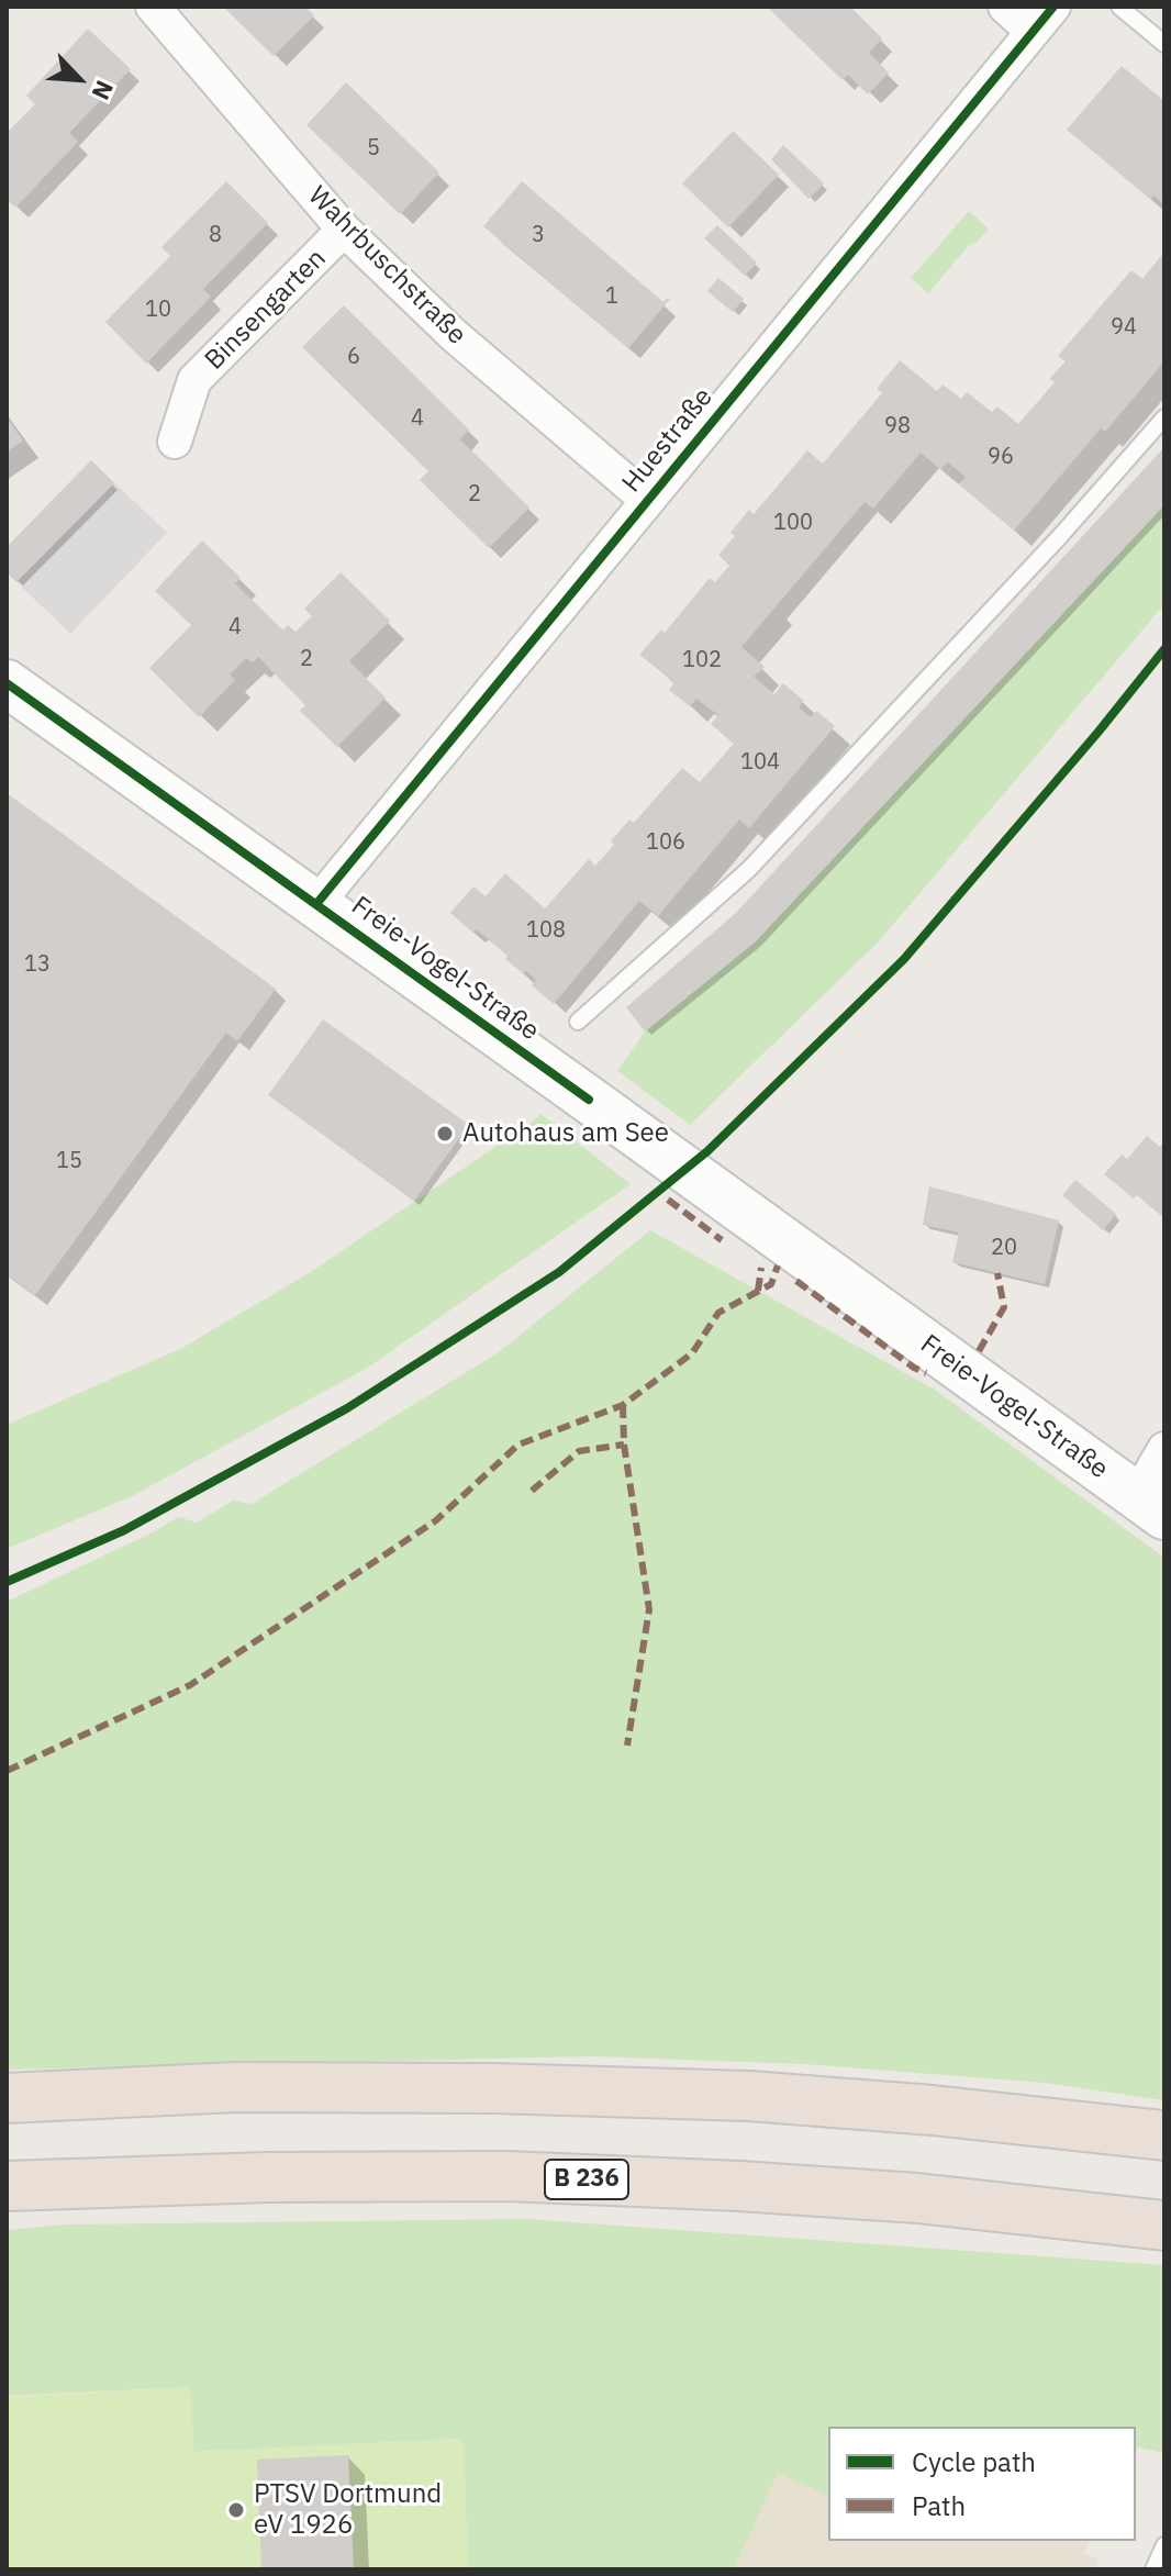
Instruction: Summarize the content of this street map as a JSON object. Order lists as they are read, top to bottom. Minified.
{"streets":{"highway":["B 236"],"street":["Wahrbuschstraße","Binsengarten","Huestraße","Freie-Vogel-Straße"]},"crossings":[["Wahrbuschstraße","Binsengarten"],["Wahrbuschstraße","Huestraße"],["Huestraße","Freie-Vogel-Straße"]],"places":["Autohaus am See","PTSV Dortmund eV 1926"],"house_numbers":["5","8","3","1","10","94","6","4","98","96","2","100","4","2","102","104","106","108","13","15","20"],"legend":["Cycle path","Path"],"north":"bottom right"}
